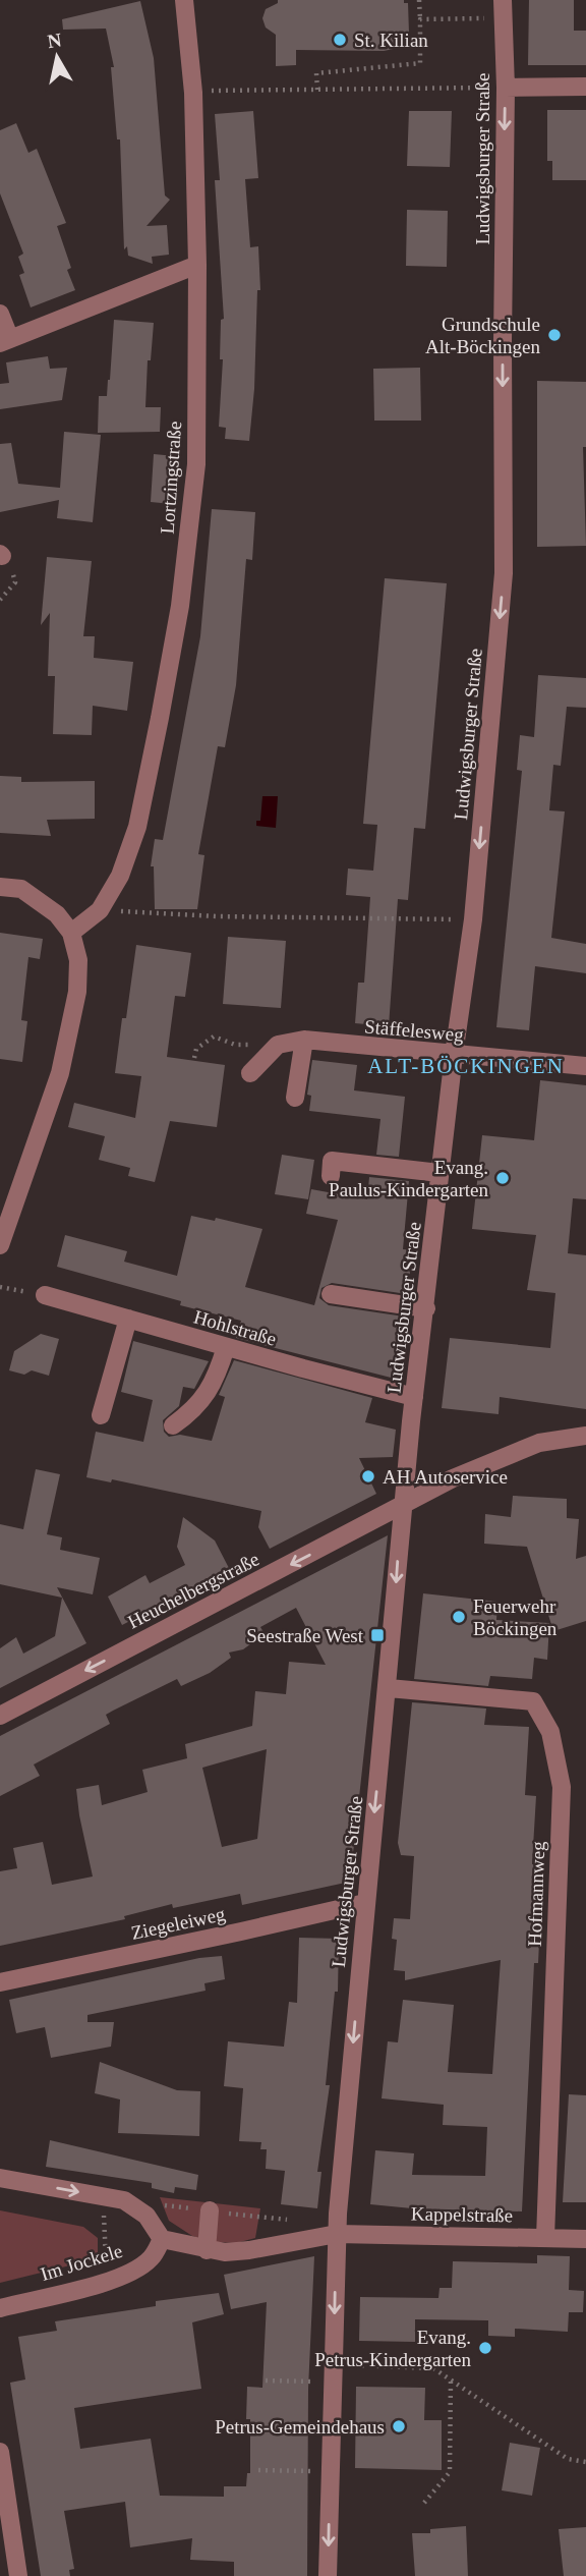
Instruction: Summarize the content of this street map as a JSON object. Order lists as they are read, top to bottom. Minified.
{"streets":{"street":["Ludwigsburger Straße","Lortzingstraße","Stäffelesweg","Hohlstraße","Heuchelbergstraße","Hofmannweg","Ziegeleiweg","Kappelstraße","Im Jockele"]},"crossings":[["Ludwigsburger Straße","Stäffelesweg"],["Ludwigsburger Straße","Hohlstraße"],["Ludwigsburger Straße","Heuchelbergstraße"],["Ludwigsburger Straße","Hofmannweg"],["Ludwigsburger Straße","Ziegeleiweg"],["Ludwigsburger Straße","Kappelstraße"],["Hofmannweg","Kappelstraße"],["Kappelstraße","Im Jockele"]],"one_way":["Ludwigsburger Straße","Heuchelbergstraße"],"districts":["ALT-BÖCKINGEN"],"places":{"other":["St. Kilian","Grundschule Alt-Böckingen","Evang. Paulus-Kindergarten","AH Autoservice","Feuerwehr Böckingen","Evang. Petrus-Kindergarten","Petrus-Gemeindehaus"],"transit":["Seestraße West"]},"north":"top"}
